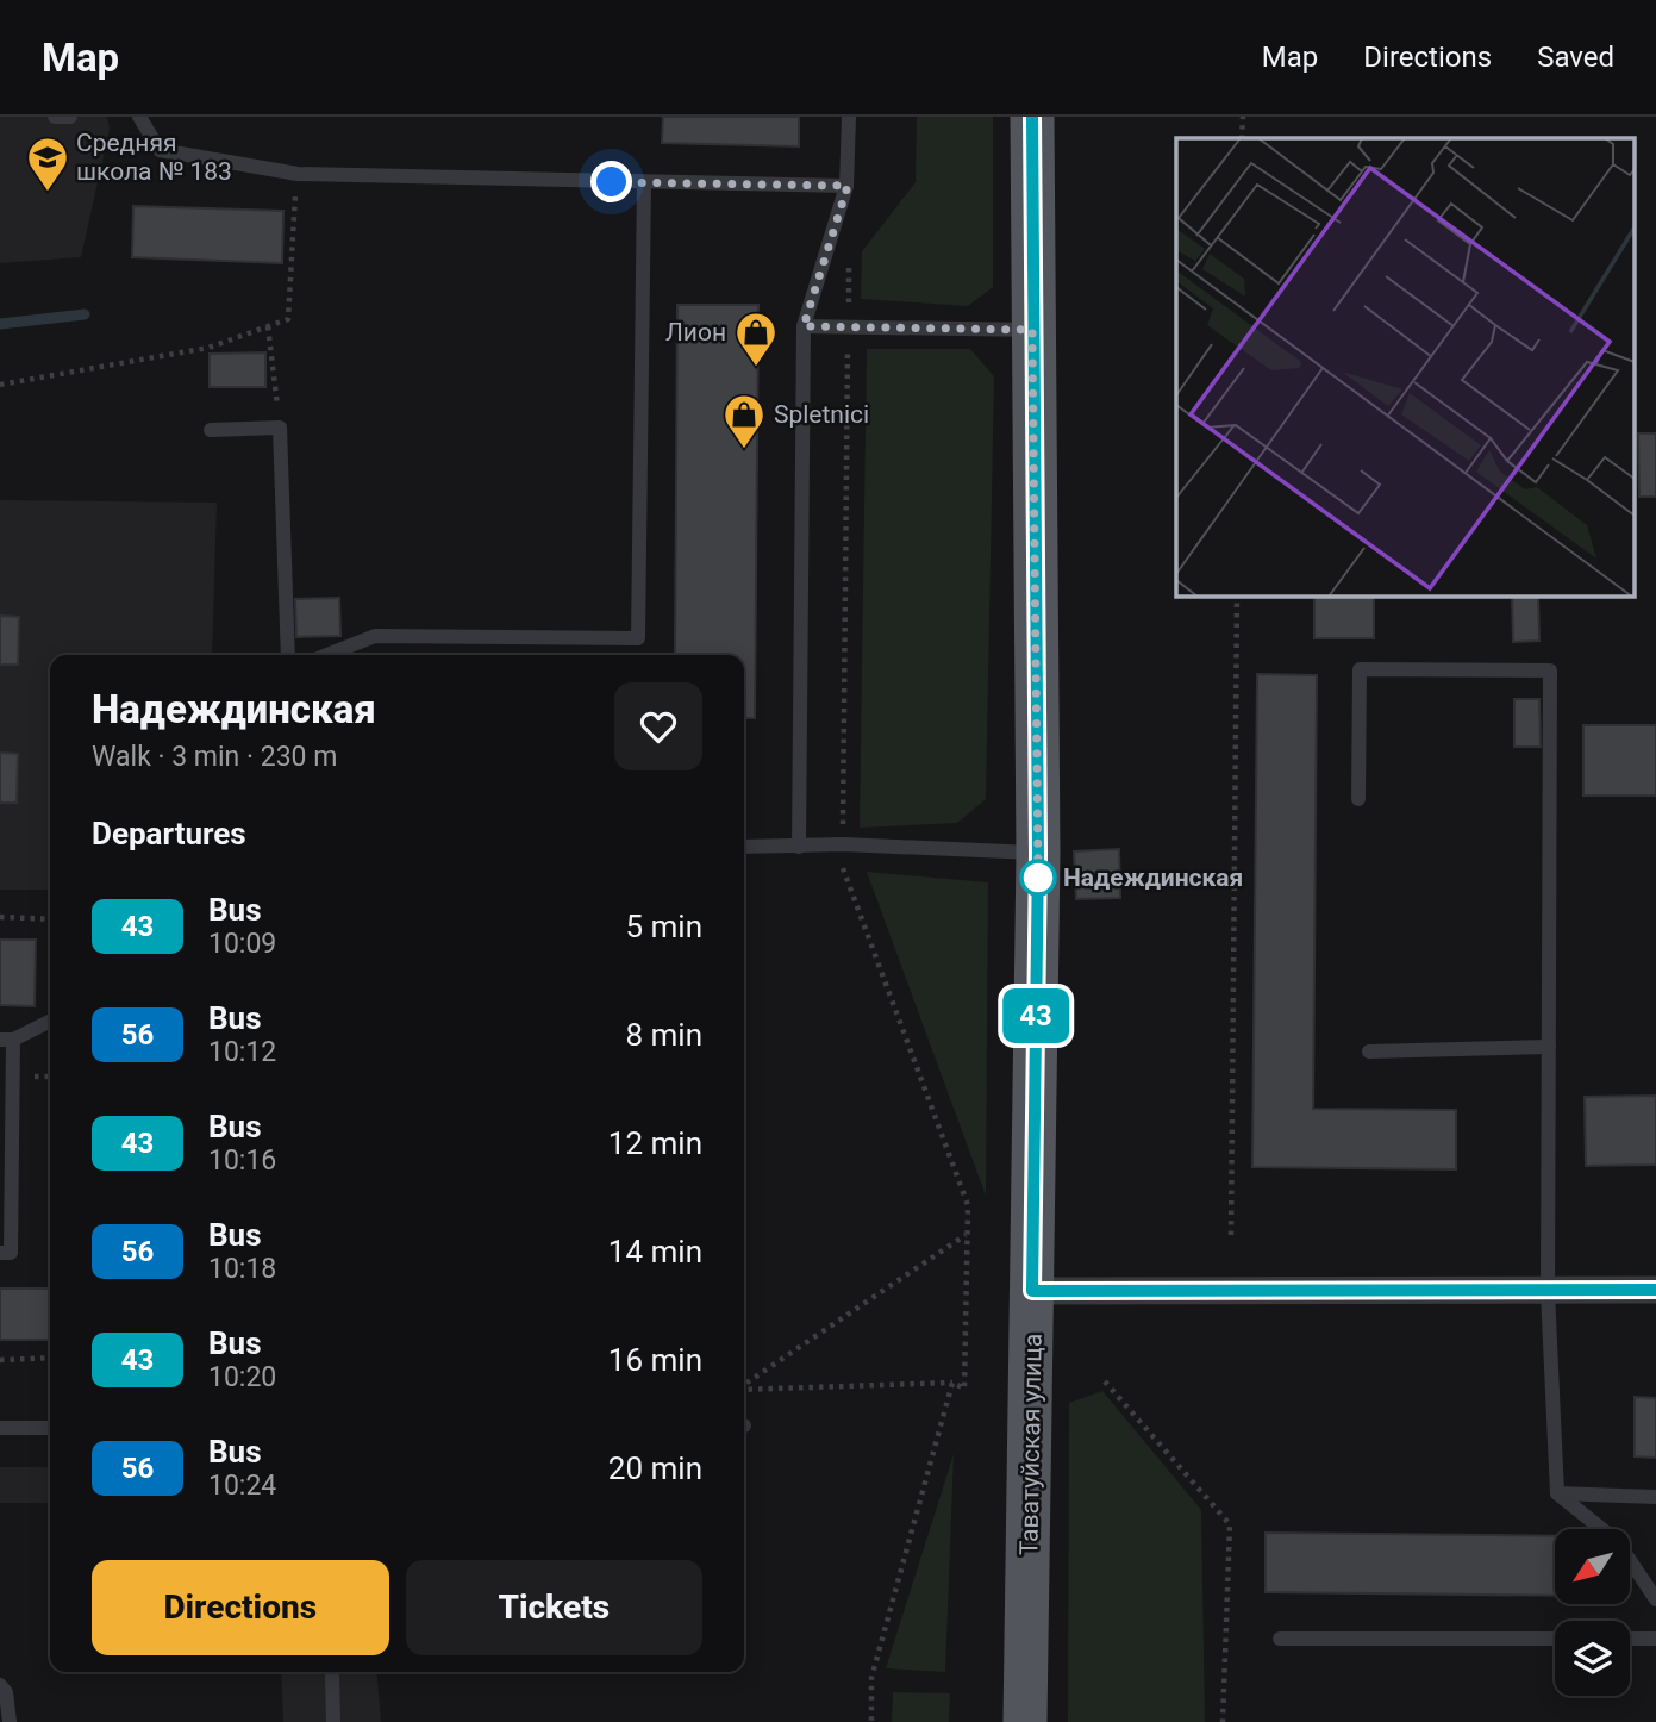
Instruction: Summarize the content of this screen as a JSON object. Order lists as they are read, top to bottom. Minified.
{"streets":{"main road":["Таватуйская улица"]},"places":{"school or university":["Средняя школа № 183"],"shop":["Лион","Spletnici"],"other":["Надеждинская"]},"lines":["bus line 43"],"north":"bottom left","page":{"header":"Map","nav":["Map","Directions","Saved"],"on_map":"43","heading":[["Надеждинская","Walk · 3 min · 230 m"],"Departures"],"list":[{"mark":"43","name":"Bus","note":"10:09","value":"5 min"},{"mark":"56","name":"Bus","note":"10:12","value":"8 min"},{"mark":"43","name":"Bus","note":"10:16","value":"12 min"},{"mark":"56","name":"Bus","note":"10:18","value":"14 min"},{"mark":"43","name":"Bus","note":"10:20","value":"16 min"},{"mark":"56","name":"Bus","note":"10:24","value":"20 min"}],"buttons":["Directions","Tickets"]}}
